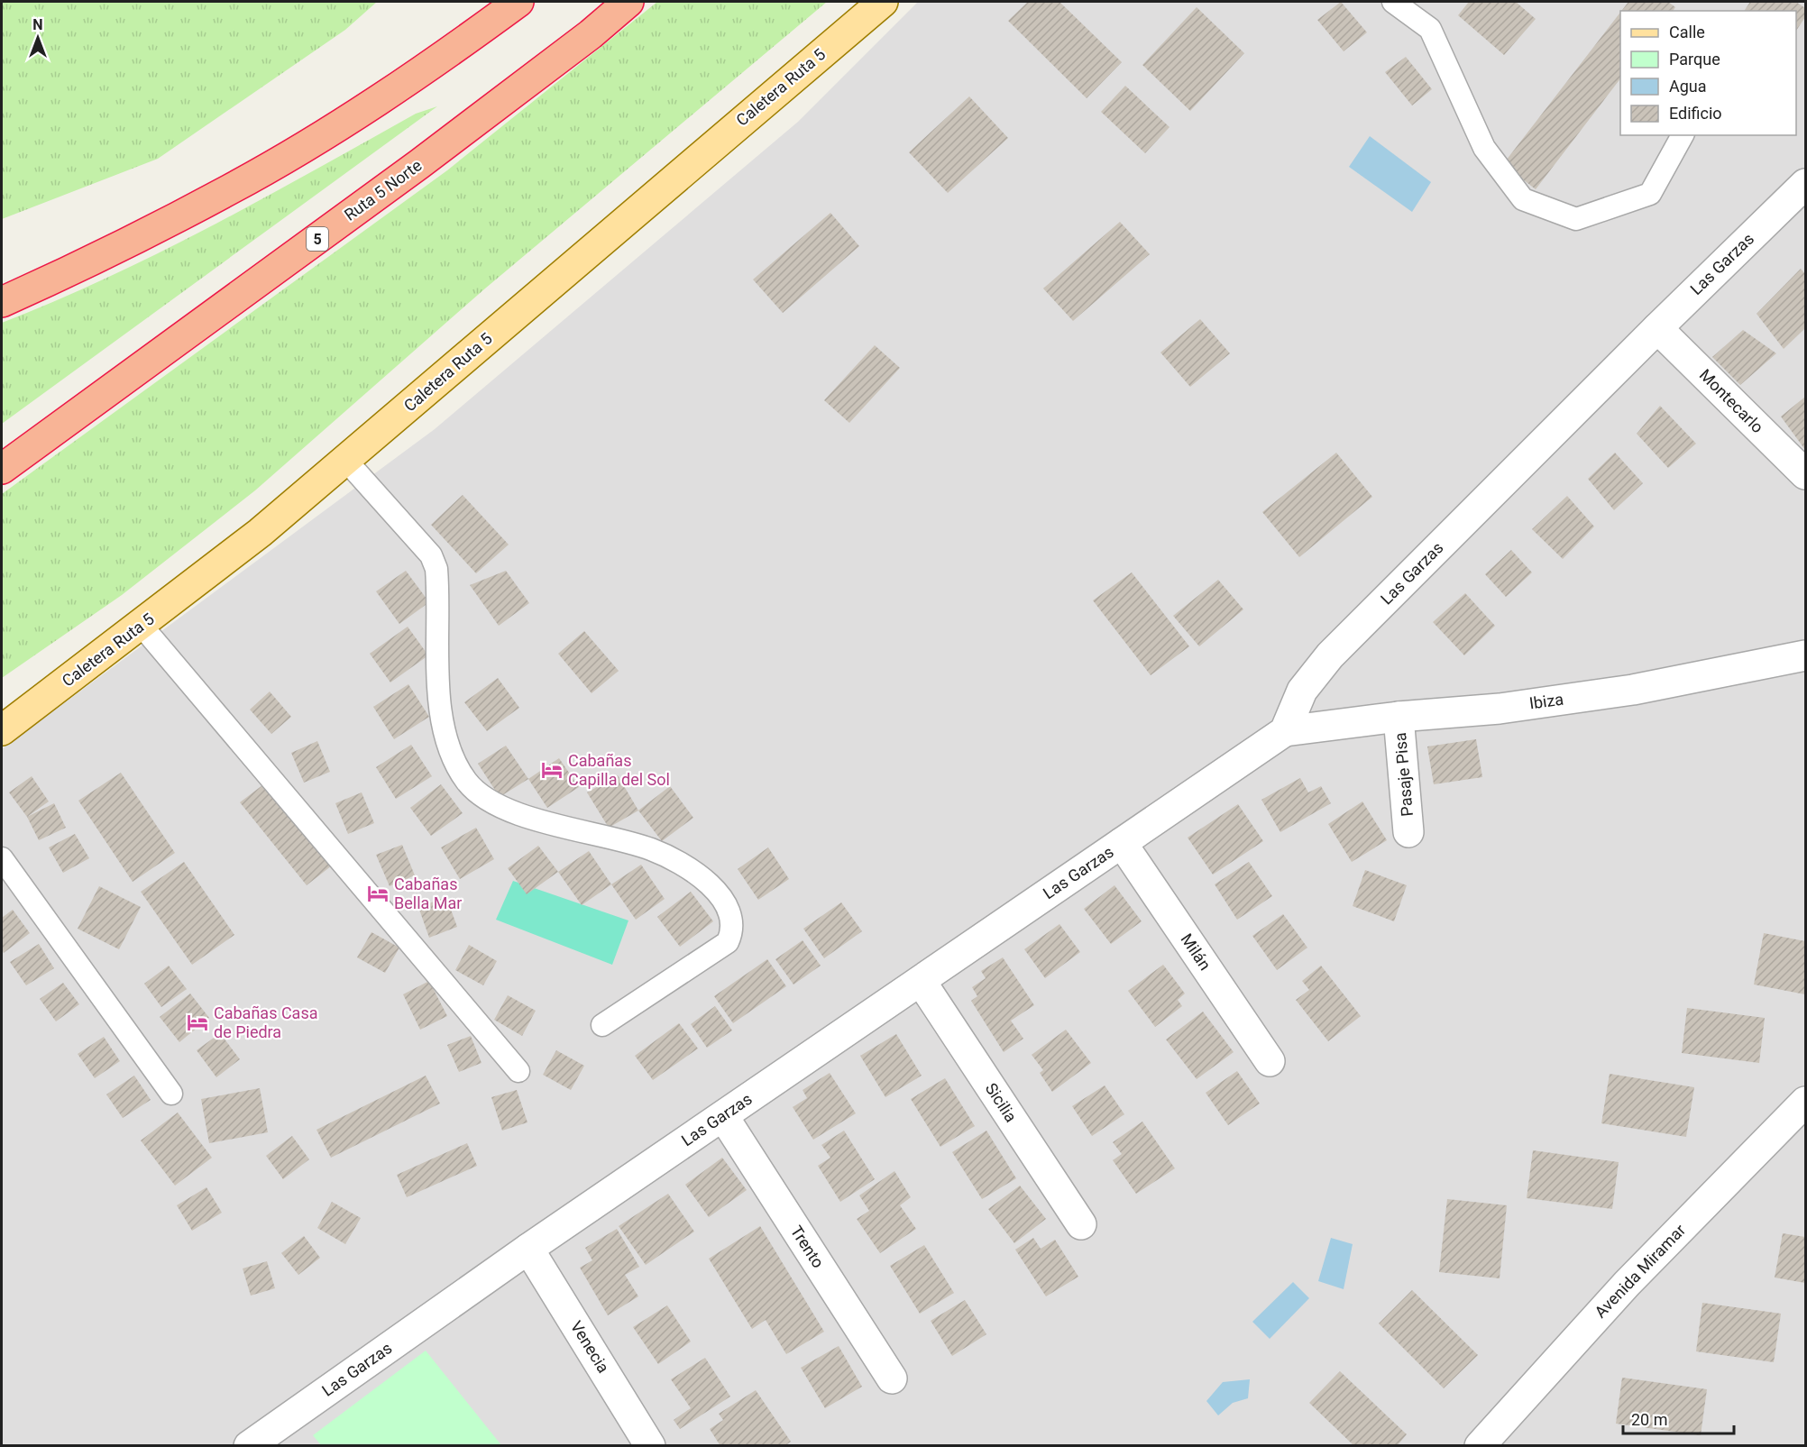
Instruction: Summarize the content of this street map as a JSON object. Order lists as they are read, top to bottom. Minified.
{"streets":{"highway":["Ruta 5 Norte","5"],"main road":["Caletera Ruta 5"],"street":["Las Garzas","Montecarlo","Ibiza","Pasaje Pisa","Milán","Sicilia","Trento","Avenida Miramar","Venecia"]},"crossings":[["Las Garzas","Montecarlo"],["Las Garzas","Ibiza"],["Las Garzas","Milán"],["Las Garzas","Sicilia"],["Las Garzas","Trento"],["Las Garzas","Venecia"],["Ibiza","Pasaje Pisa"]],"places":{"hotel":["Cabañas Capilla del Sol","Cabañas Bella Mar","Cabañas Casa de Piedra"]},"legend":["Calle","Parque","Agua","Edificio"],"scale_bar":"20 m","north":"top"}
